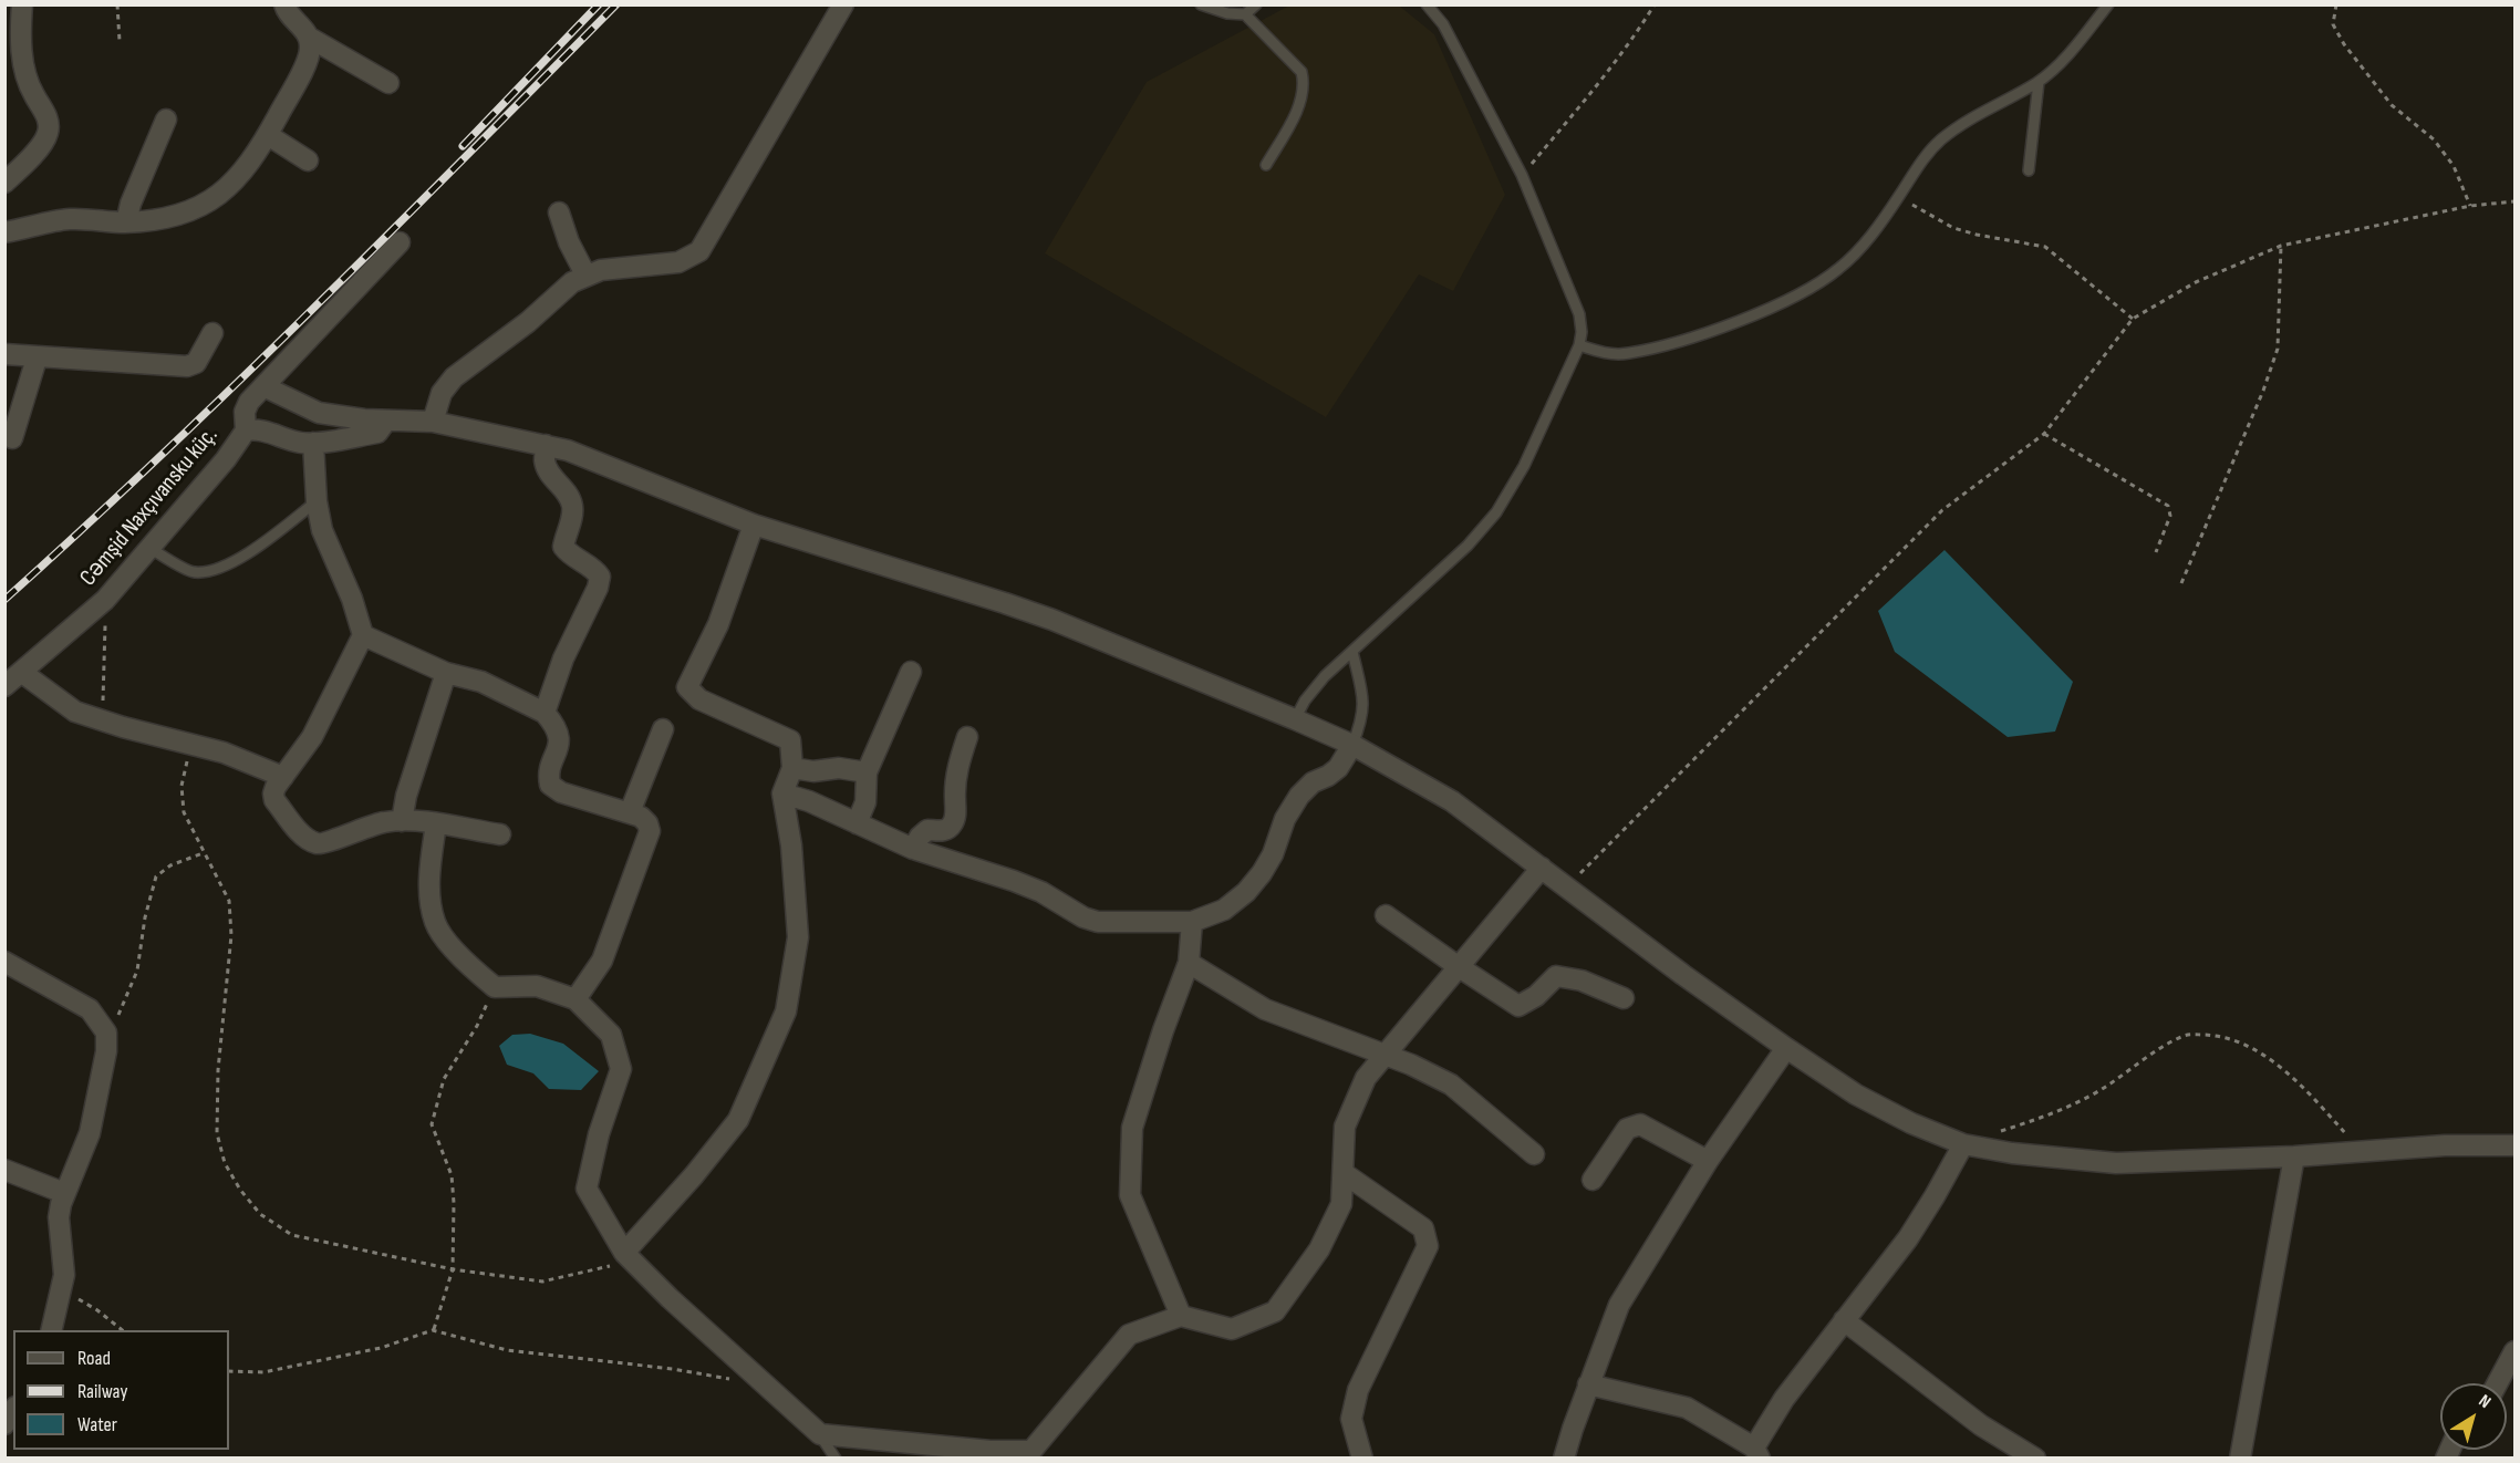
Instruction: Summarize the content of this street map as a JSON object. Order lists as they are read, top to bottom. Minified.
{"streets":{"street":["Cəmşid Naxçıvansku küç."]},"legend":["Road","Railway","Water"],"north":"top right"}
